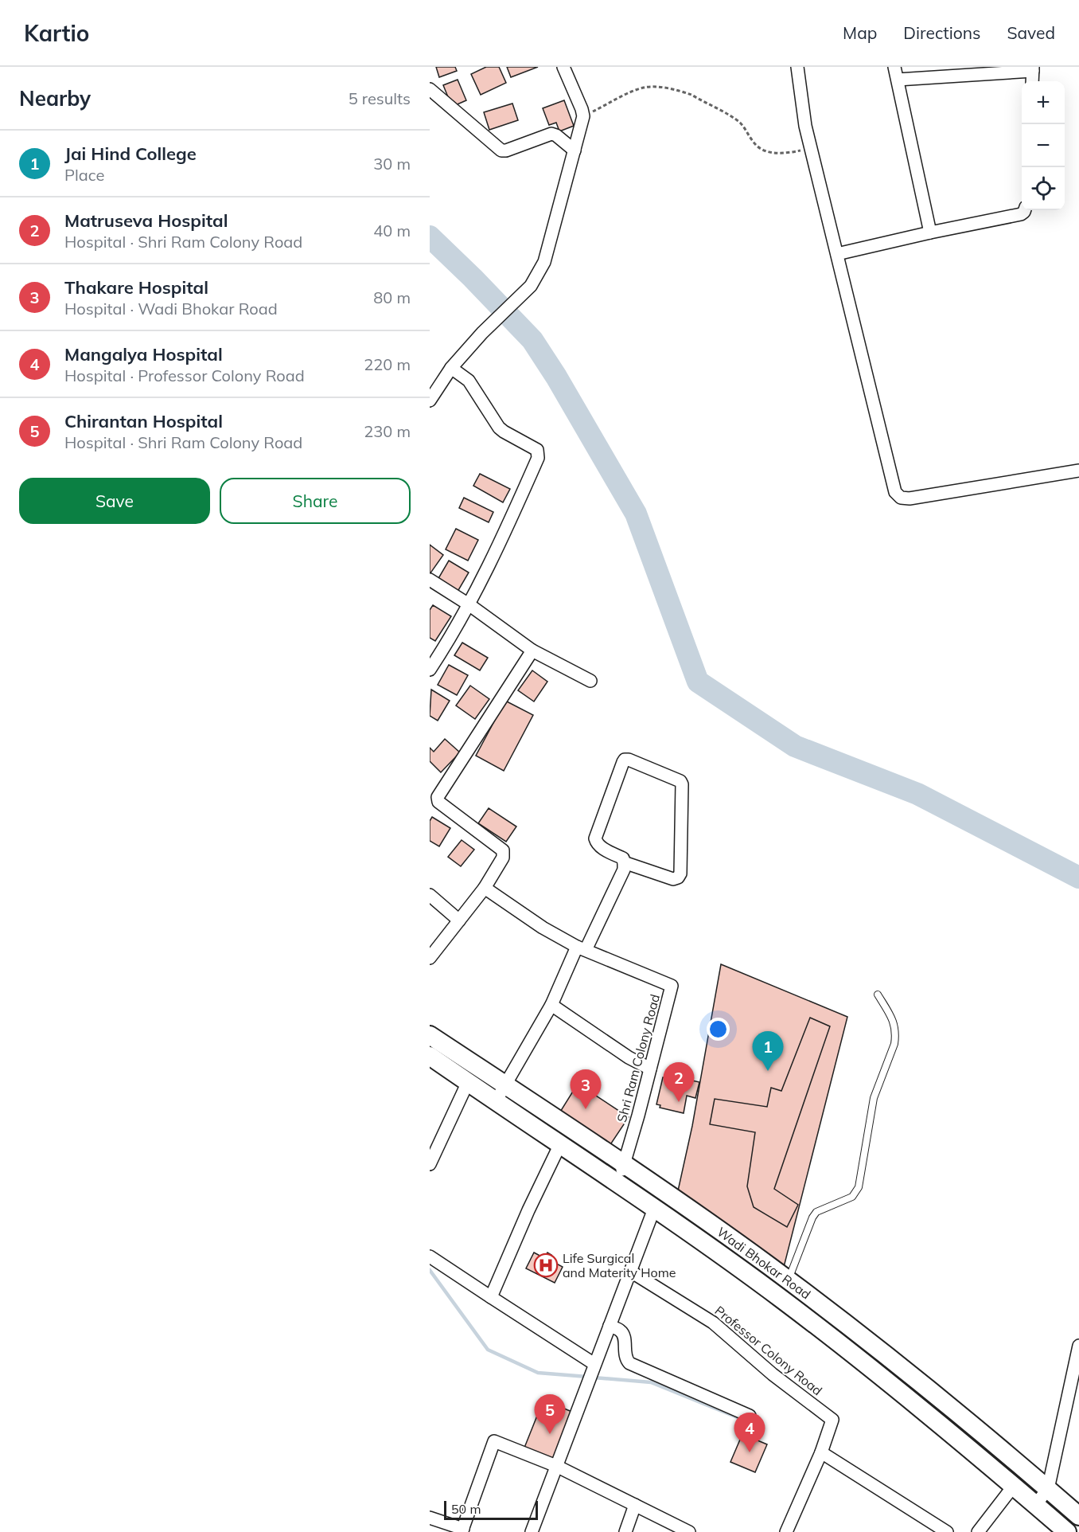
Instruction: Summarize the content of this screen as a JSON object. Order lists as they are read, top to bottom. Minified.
{"streets":{"main road":["Wadi Bhokar Road"],"street":["Shri Ram Colony Road","Professor Colony Road"]},"crossings":[["Shri Ram Colony Road","Wadi Bhokar Road"]],"places":{"hospital":["Life Surgical and Materity Home"]},"scale_bar":"50 m","page":{"header":"Kartio","nav":["Map","Directions","Saved"],"heading":["Nearby","5 results"],"map_buttons":["+","−"],"list":[{"mark":"1","name":"Jai Hind College","note":"Place","value":"30 m"},{"mark":"2","name":"Matruseva Hospital","note":"Hospital · Shri Ram Colony Road","value":"40 m"},{"mark":"3","name":"Thakare Hospital","note":"Hospital · Wadi Bhokar Road","value":"80 m"},{"mark":"4","name":"Mangalya Hospital","note":"Hospital · Professor Colony Road","value":"220 m"},{"mark":"5","name":"Chirantan Hospital","note":"Hospital · Shri Ram Colony Road","value":"230 m"}],"buttons":["Save","Share"],"pins":["1","2","3","5","4"],"scale":"50 m"}}
